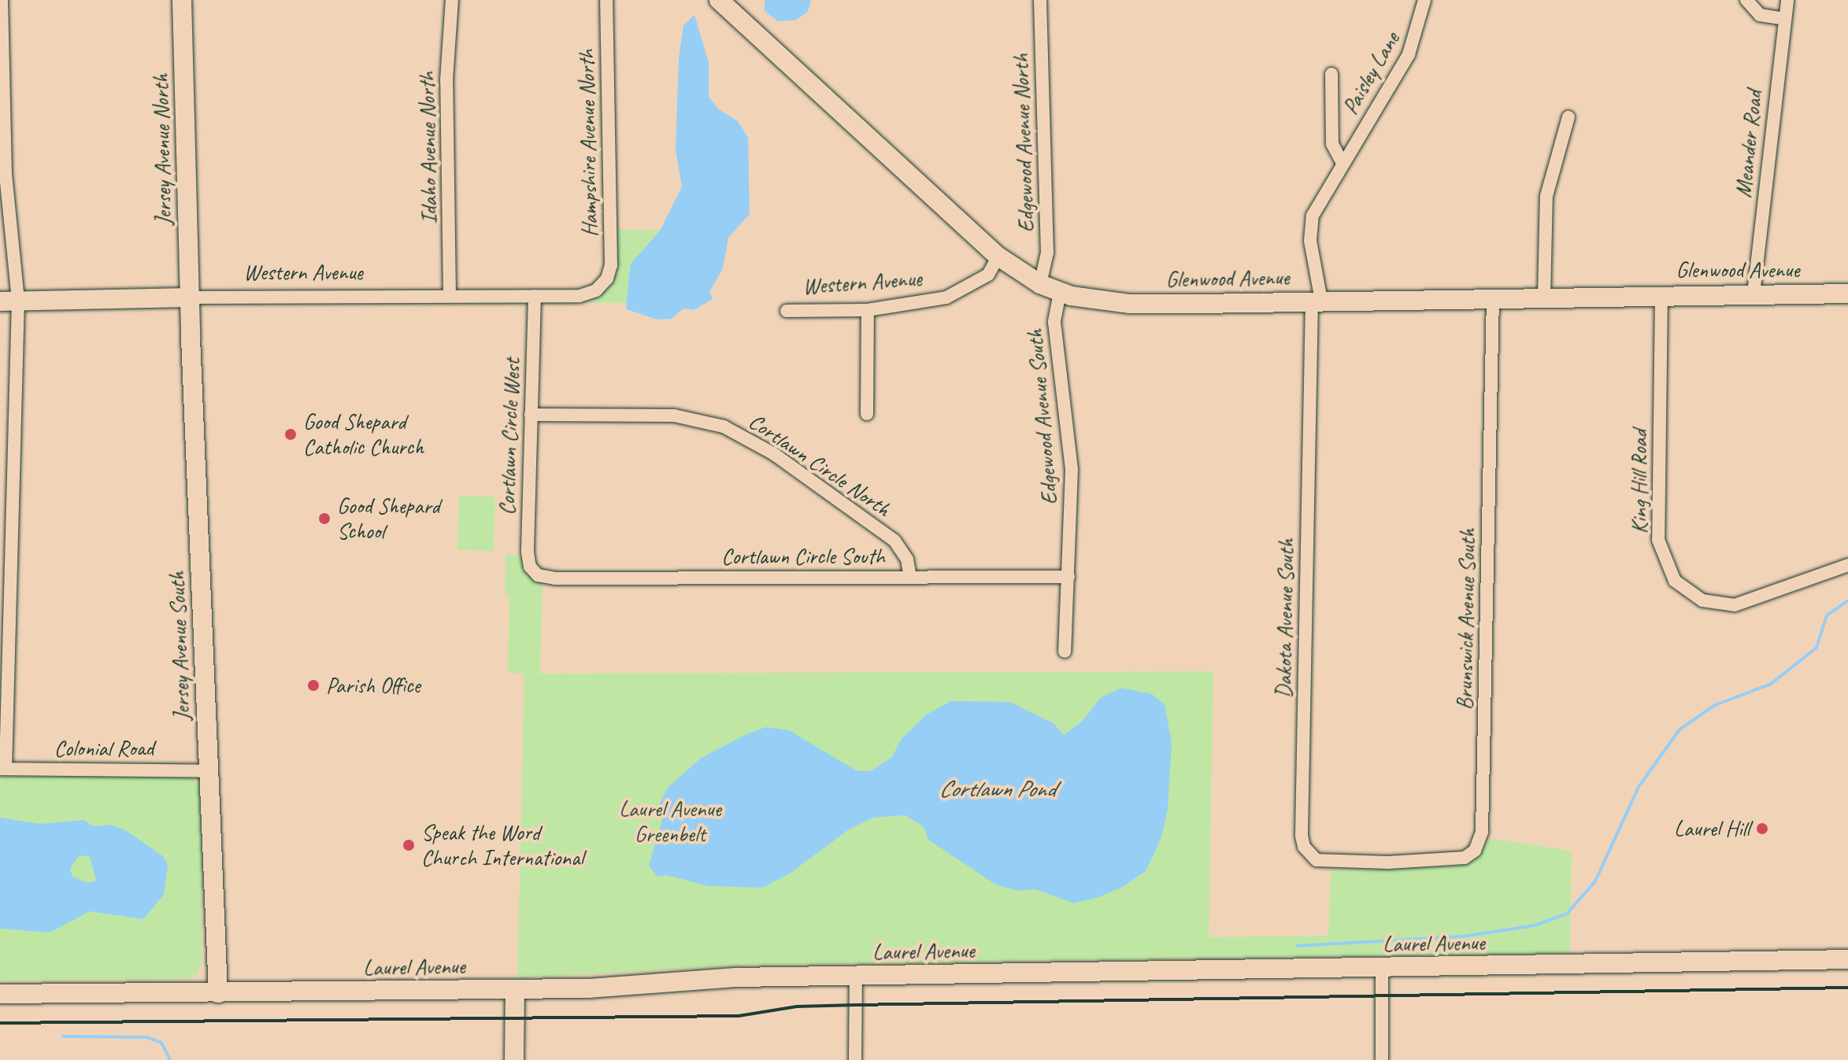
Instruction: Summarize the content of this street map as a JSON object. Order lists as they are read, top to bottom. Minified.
{"streets":{"street":["Paisley Lane","Hampshire Avenue North","Edgewood Avenue North","Meander Road","Idaho Avenue North","Jersey Avenue North","Glenwood Avenue","Western Avenue","Edgewood Avenue South","Cortlawn Circle West","Cortlawn Circle North","King Hill Road","Cortlawn Circle South","Dakota Avenue South","Brunswick Avenue South","Jersey Avenue South","Colonial Road","Laurel Avenue"]},"crossings":[["Paisley Lane","Glenwood Avenue"],["Paisley Lane","Dakota Avenue South"],["Hampshire Avenue North","Western Avenue"],["Edgewood Avenue North","Glenwood Avenue"],["Meander Road","Glenwood Avenue"],["Idaho Avenue North","Western Avenue"],["Jersey Avenue North","Western Avenue"],["Jersey Avenue North","Jersey Avenue South"],["Glenwood Avenue","Western Avenue"],["Glenwood Avenue","Edgewood Avenue South"],["Glenwood Avenue","King Hill Road"],["Glenwood Avenue","Dakota Avenue South"],["Glenwood Avenue","Brunswick Avenue South"],["Western Avenue","Cortlawn Circle West"],["Western Avenue","Jersey Avenue South"],["Edgewood Avenue South","Cortlawn Circle South"],["Cortlawn Circle West","Cortlawn Circle North"],["Cortlawn Circle West","Cortlawn Circle South"],["Cortlawn Circle North","Cortlawn Circle South"],["Dakota Avenue South","Brunswick Avenue South"],["Jersey Avenue South","Colonial Road"],["Jersey Avenue South","Laurel Avenue"]],"water":["Cortlawn Pond"],"parks":["Laurel Avenue Greenbelt"],"places":["Good Shepard Catholic Church","Good Shepard School","Parish Office","Laurel Hill","Speak the Word Church International"]}
